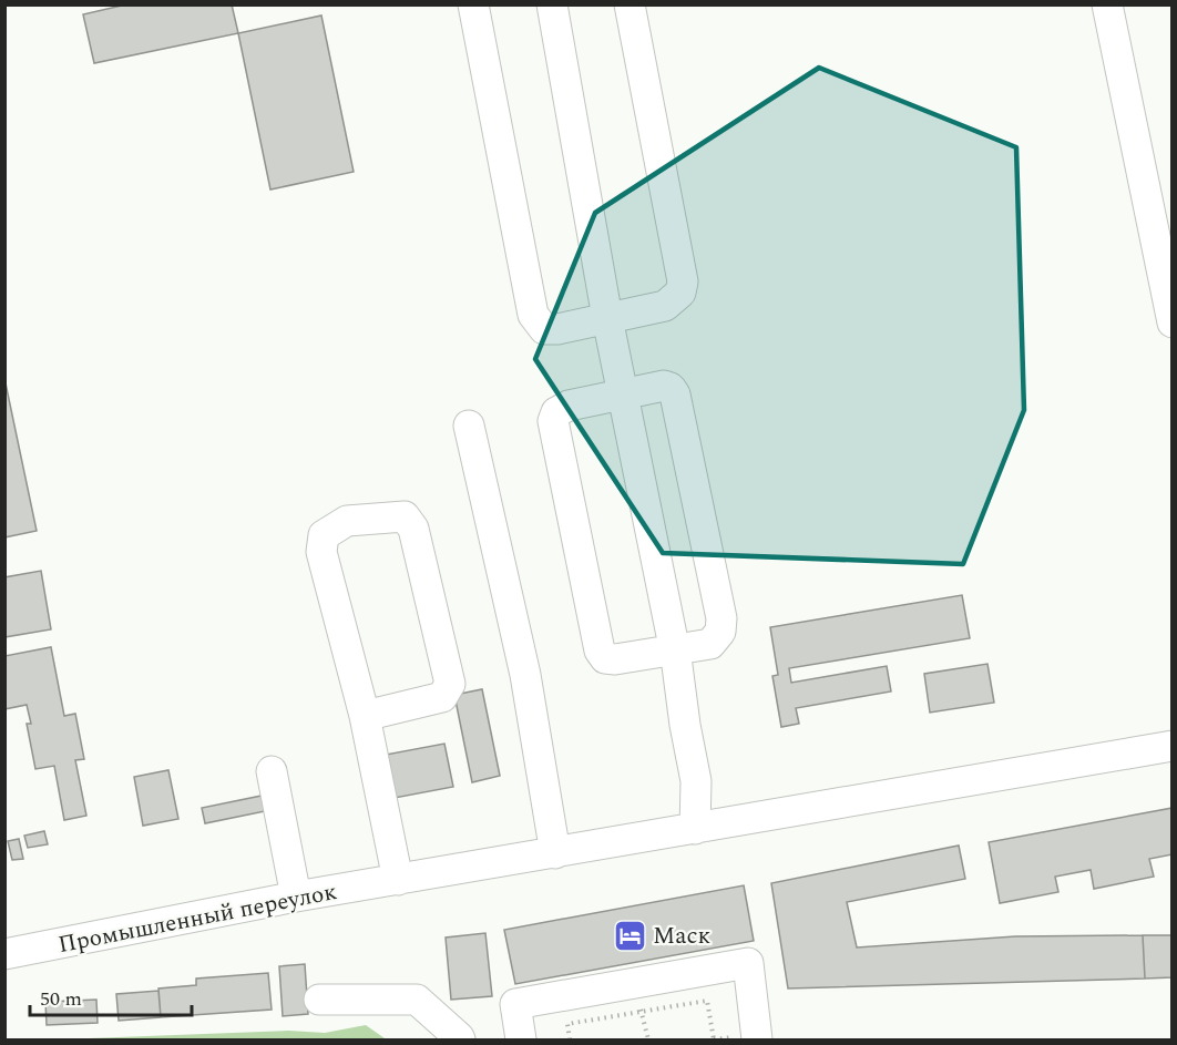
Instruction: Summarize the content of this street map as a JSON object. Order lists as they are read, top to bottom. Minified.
{"streets":{"street":["Промышленный переулок"]},"places":{"hotel":["Маск"]},"scale_bar":"50 m"}
